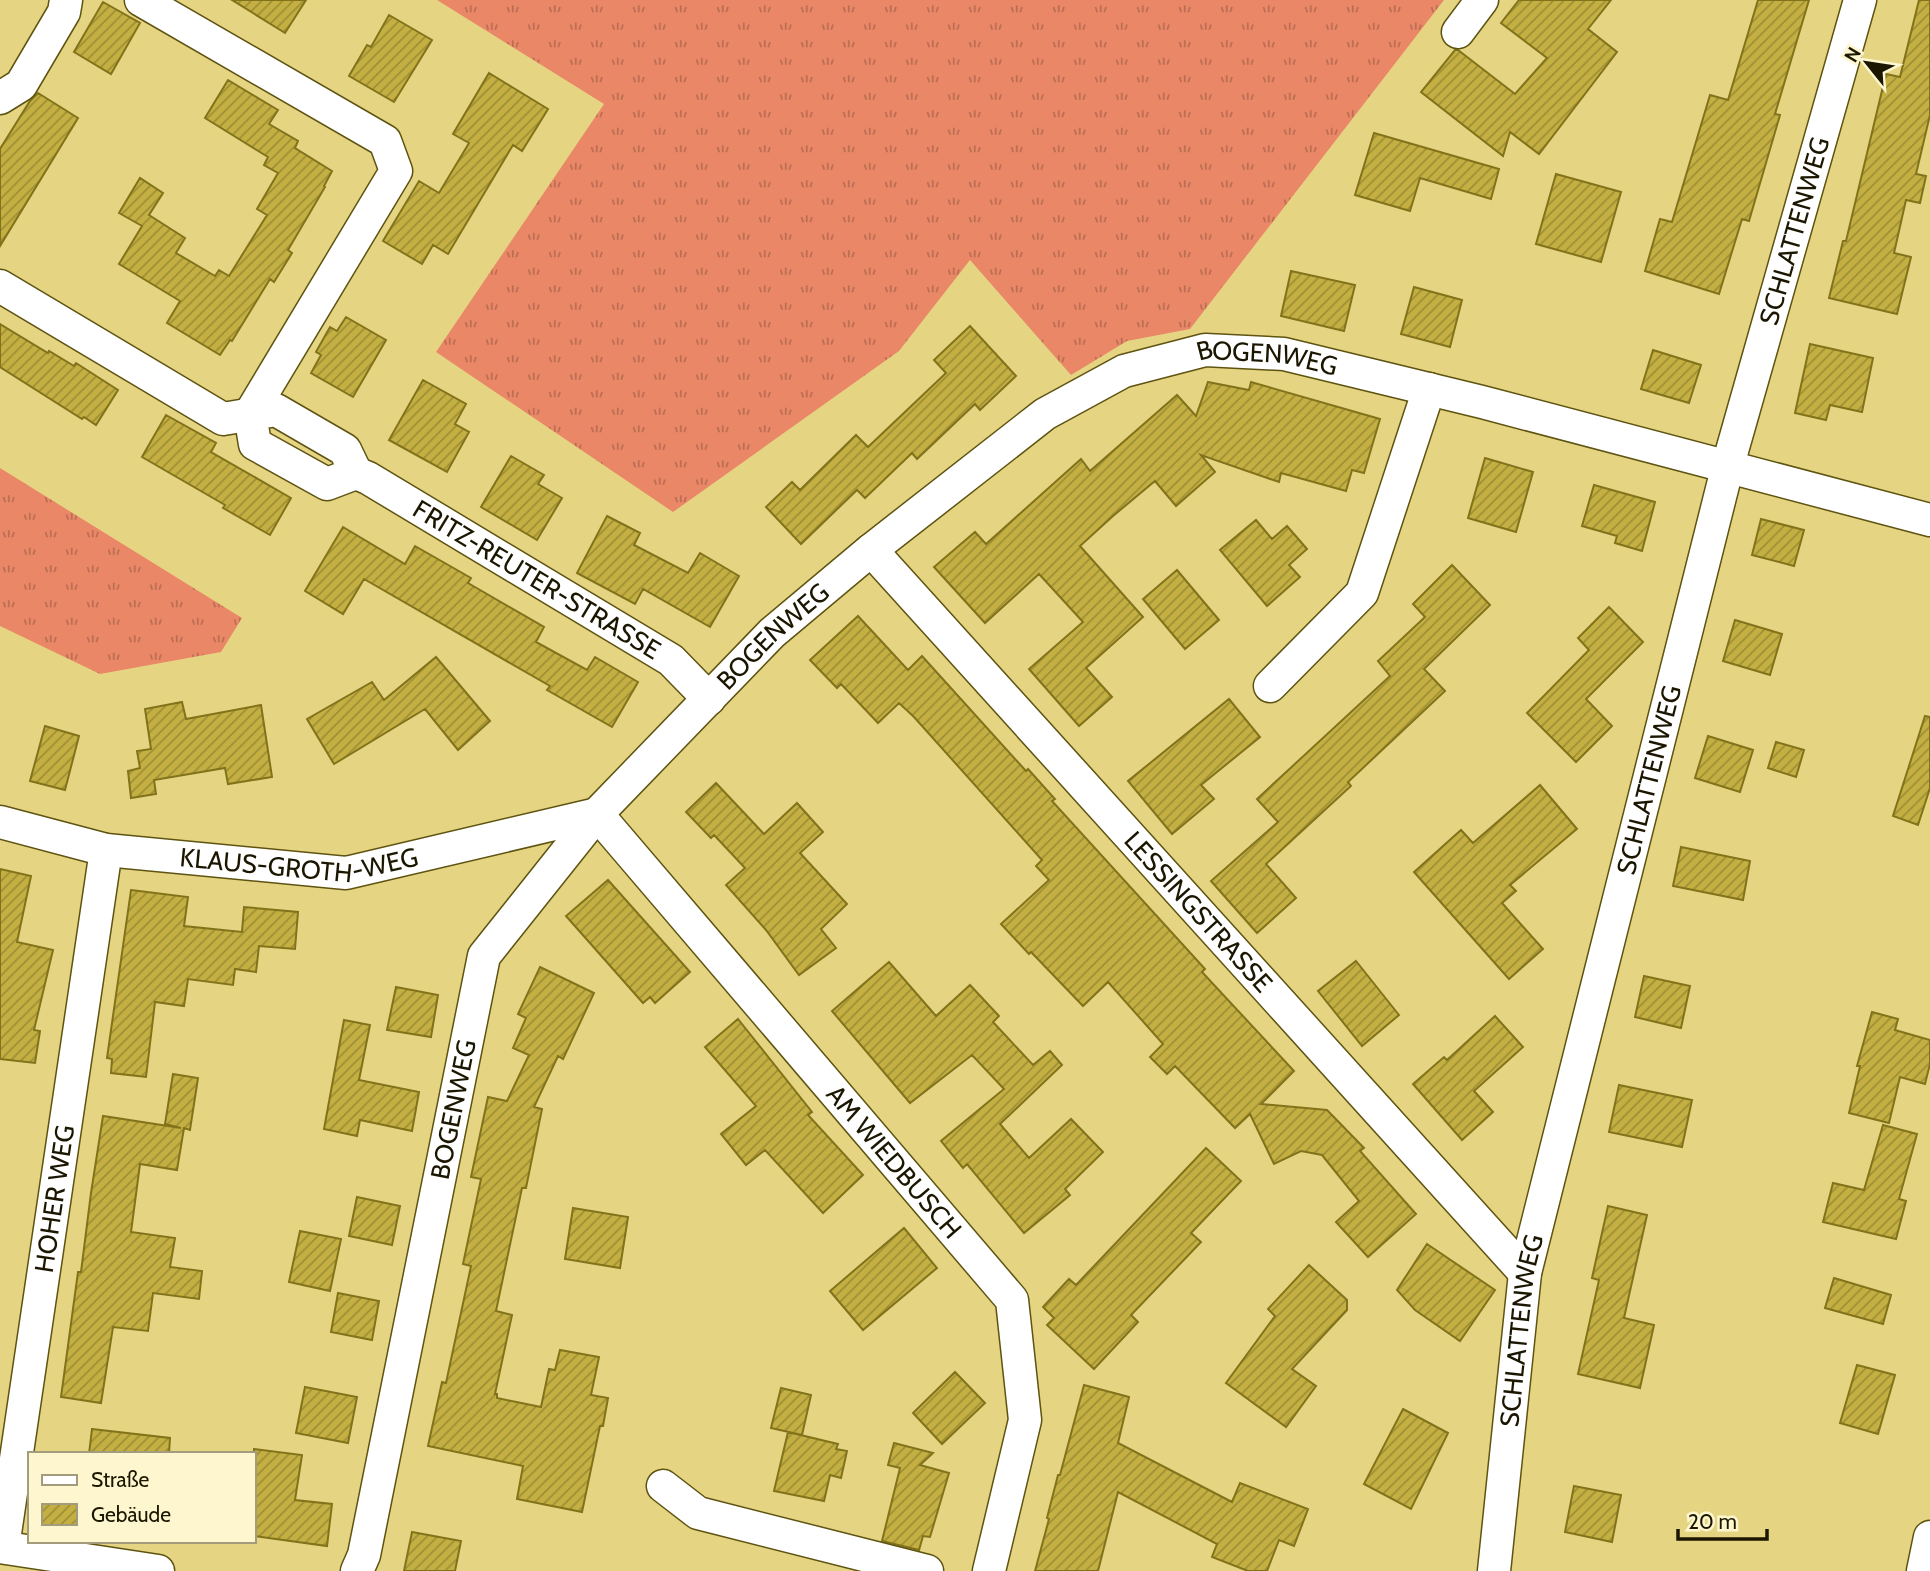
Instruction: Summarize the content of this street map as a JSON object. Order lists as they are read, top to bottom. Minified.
{"streets":{"street":["SCHLATTENWEG","BOGENWEG","FRITZ-REUTER-STRASSE","KLAUS-GROTH-WEG","LESSINGSTRASSE","AM WIEDBUSCH","HOHER WEG"]},"crossings":[["SCHLATTENWEG","BOGENWEG"],["SCHLATTENWEG","LESSINGSTRASSE"],["BOGENWEG","FRITZ-REUTER-STRASSE"],["BOGENWEG","KLAUS-GROTH-WEG"],["BOGENWEG","LESSINGSTRASSE"],["BOGENWEG","AM WIEDBUSCH"],["KLAUS-GROTH-WEG","AM WIEDBUSCH"],["KLAUS-GROTH-WEG","HOHER WEG"]],"legend":["Straße","Gebäude"],"scale_bar":"20 m","north":"top left"}
